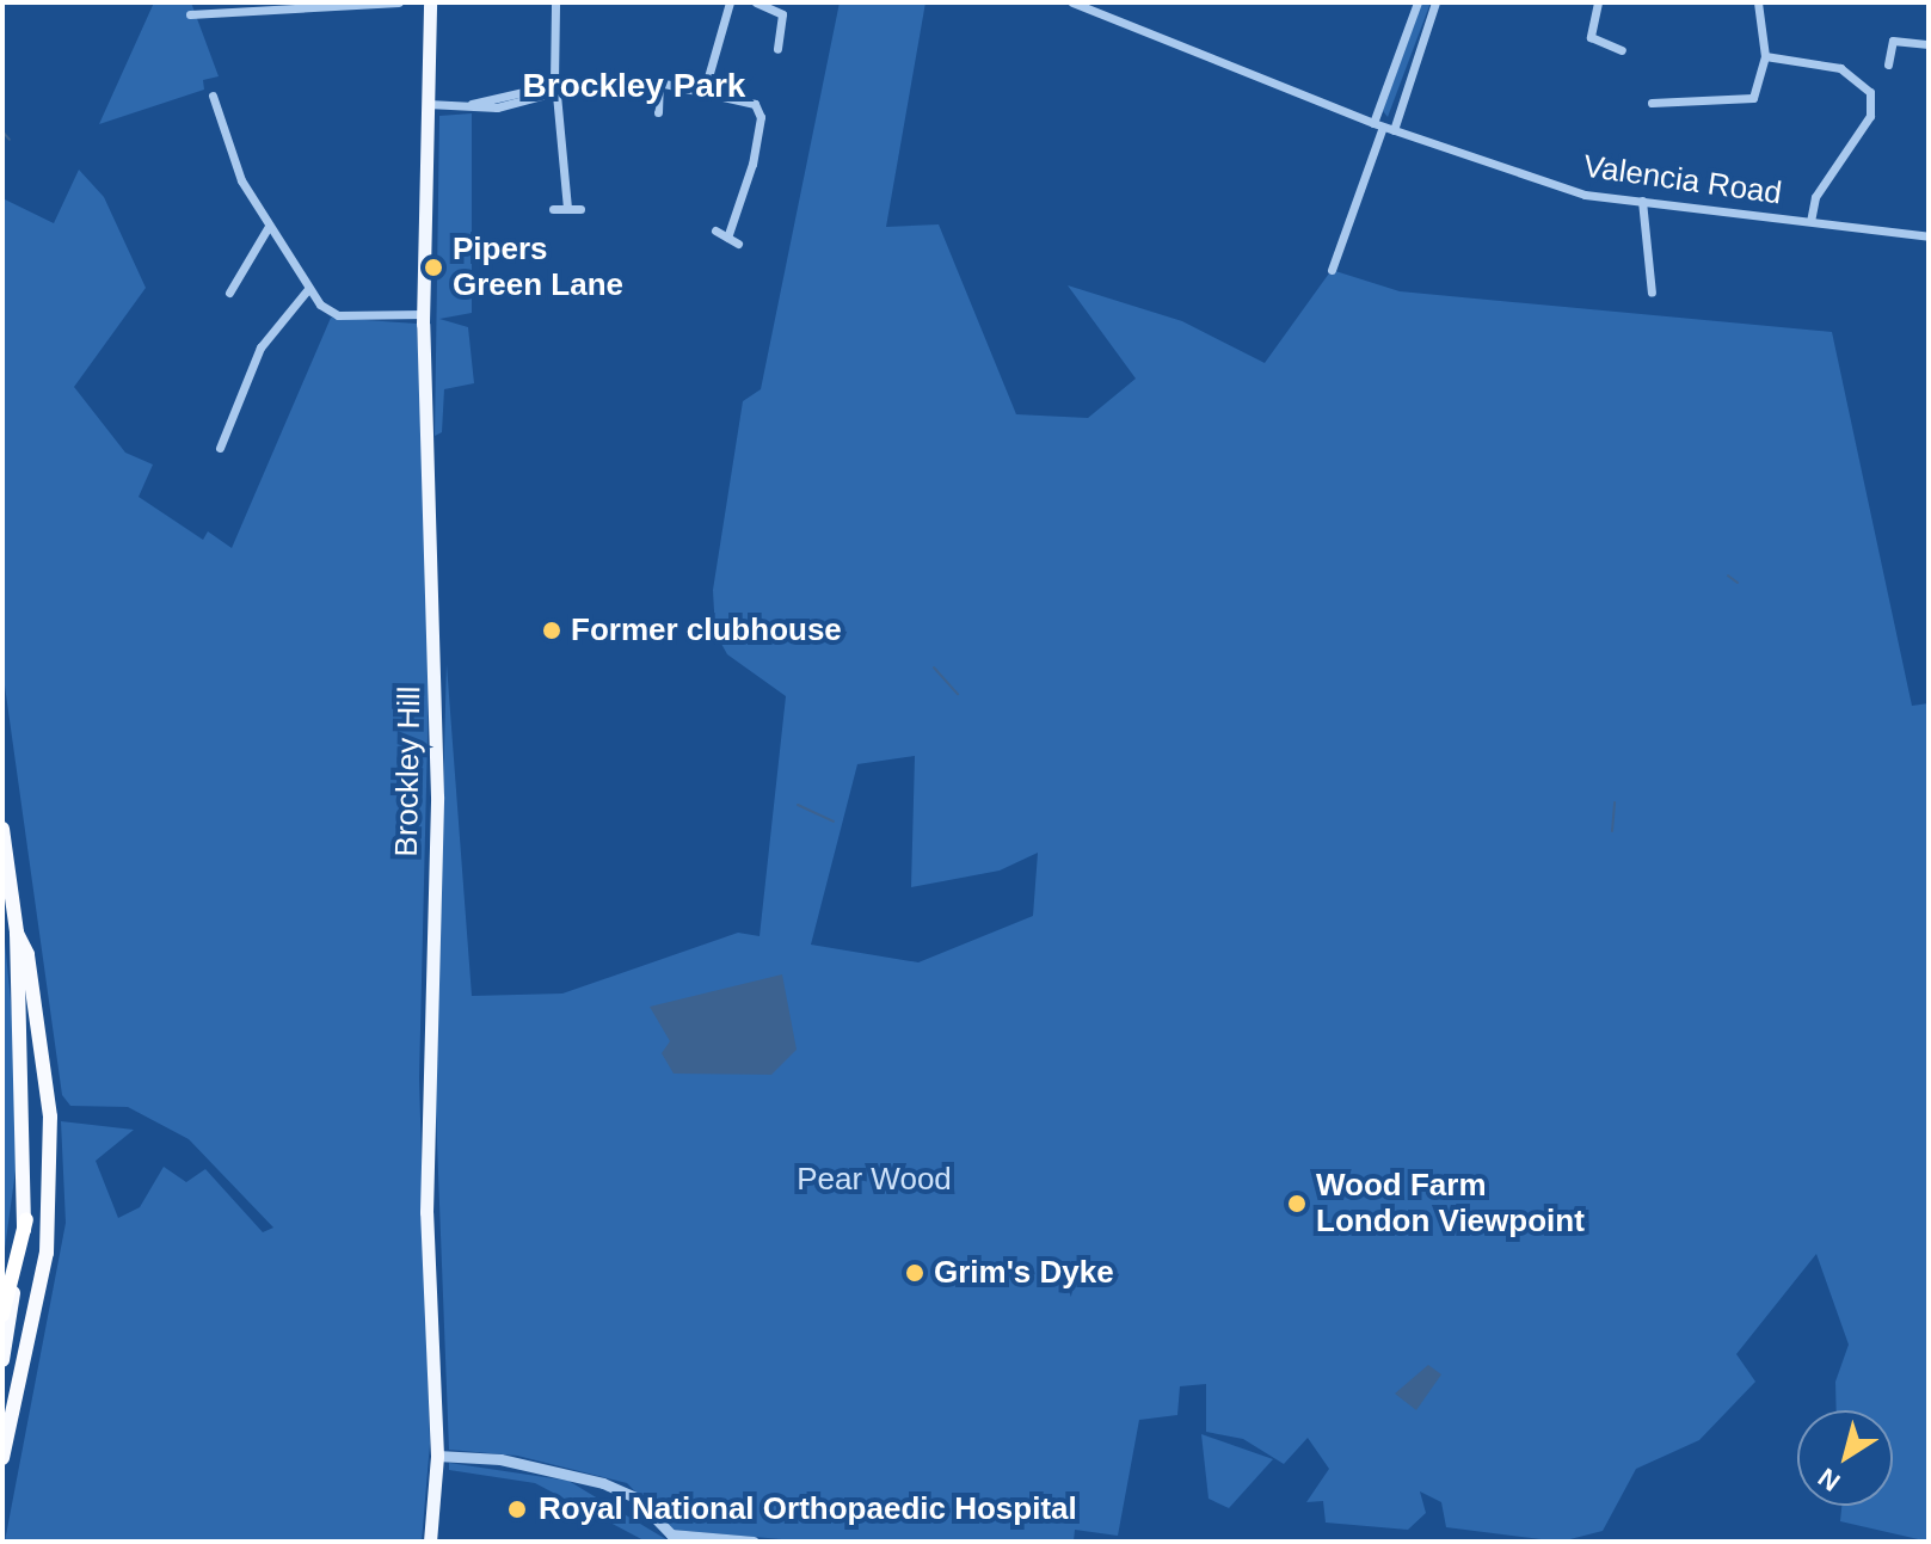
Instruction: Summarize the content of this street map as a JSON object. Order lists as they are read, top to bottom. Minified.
{"streets":{"main road":["Brockley Hill"],"street":["Valencia Road"]},"districts":["Brockley Park"],"parks":["Pear Wood"],"places":["Pipers Green Lane","Former clubhouse","Wood Farm London Viewpoint","Grim's Dyke","Royal National Orthopaedic Hospital"],"north":"bottom left"}
